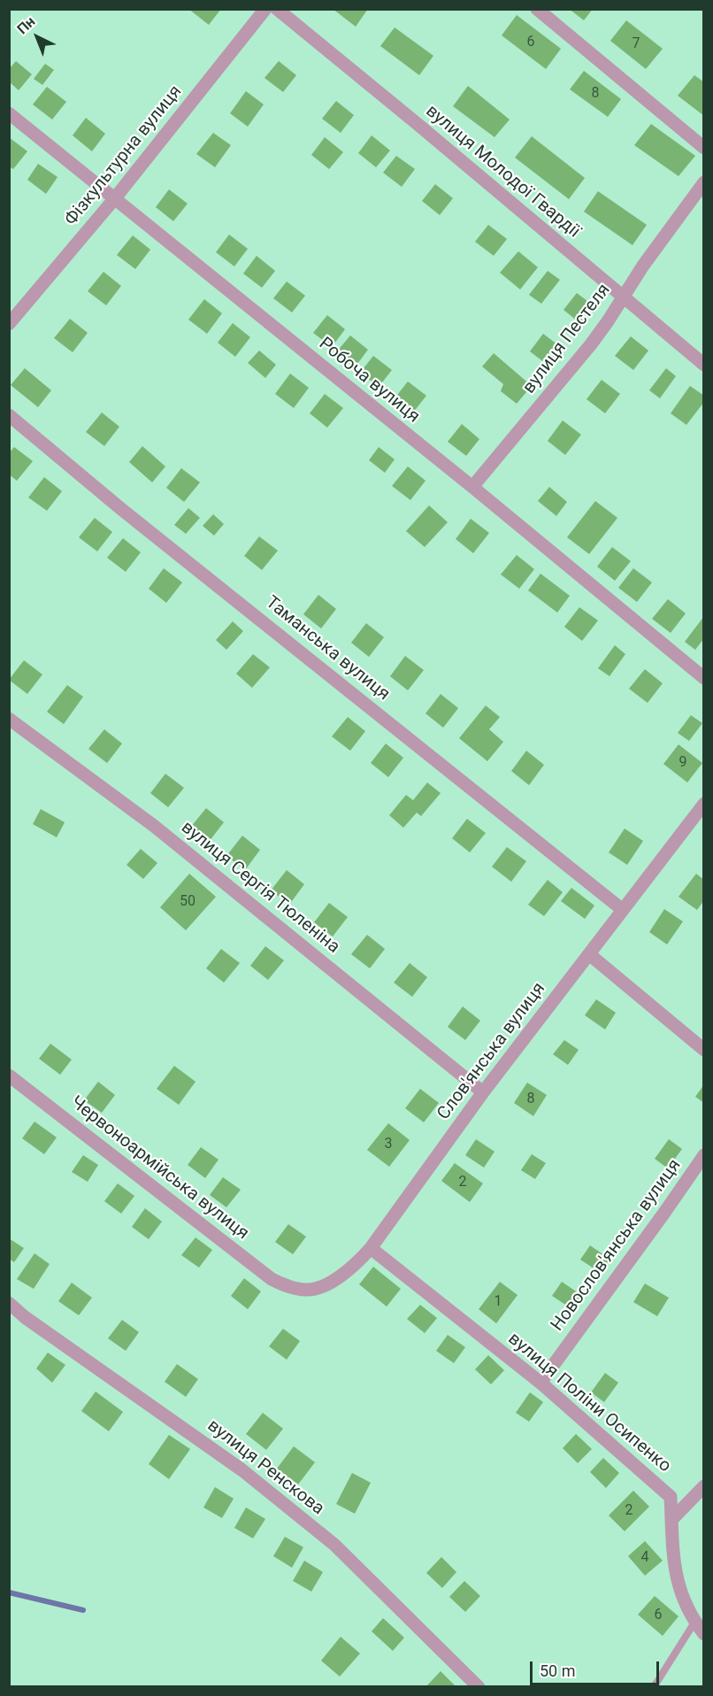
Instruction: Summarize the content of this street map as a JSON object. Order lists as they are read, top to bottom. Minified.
{"streets":{"street":["Фізкультурна вулиця","вулиця Молодої Гвардії","вулиця Пестеля","Робоча вулиця","Таманська вулиця","вулиця Сергія Тюленіна","Слов'янська вулиця","Червоноармійська вулиця","Новослов'янська вулиця","вулиця Поліни Осипенко","вулиця Ренскова"]},"crossings":[["Фізкультурна вулиця","Робоча вулиця"],["вулиця Молодої Гвардії","вулиця Пестеля"],["вулиця Пестеля","Робоча вулиця"],["Таманська вулиця","Слов'янська вулиця"],["вулиця Сергія Тюленіна","Слов'янська вулиця"],["Слов'янська вулиця","Червоноармійська вулиця"],["Слов'янська вулиця","вулиця Поліни Осипенко"],["Новослов'янська вулиця","вулиця Поліни Осипенко"]],"house_numbers":["6","7","8","9","50","8","3","2","1","2","4","6"],"scale_bar":"50 m","north":"top left"}
